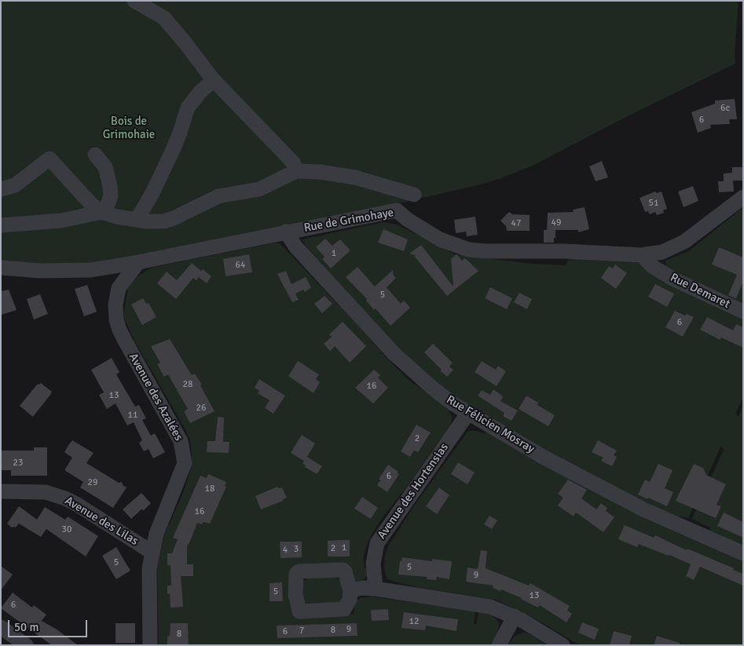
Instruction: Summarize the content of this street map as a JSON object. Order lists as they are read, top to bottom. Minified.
{"streets":{"street":["Rue de Grimohaye","Rue Demaret","Avenue des Azalées","Rue Félicien Mosray","Avenue des Hortensias","Avenue des Lilas"]},"crossings":[["Rue de Grimohaye","Rue Demaret"],["Rue de Grimohaye","Avenue des Azalées"],["Rue de Grimohaye","Rue Félicien Mosray"],["Avenue des Azalées","Avenue des Lilas"],["Rue Félicien Mosray","Avenue des Hortensias"]],"parks":["Bois de Grimohaie"],"house_numbers":["6c","6","51","49","47","1","64","5","6","28","16","13","26","11","2","23","6","29","18","16","30","1","2","3","4","5","5","9","5","13","6","12","9","8","7","6","8"],"scale_bar":"50 m"}
